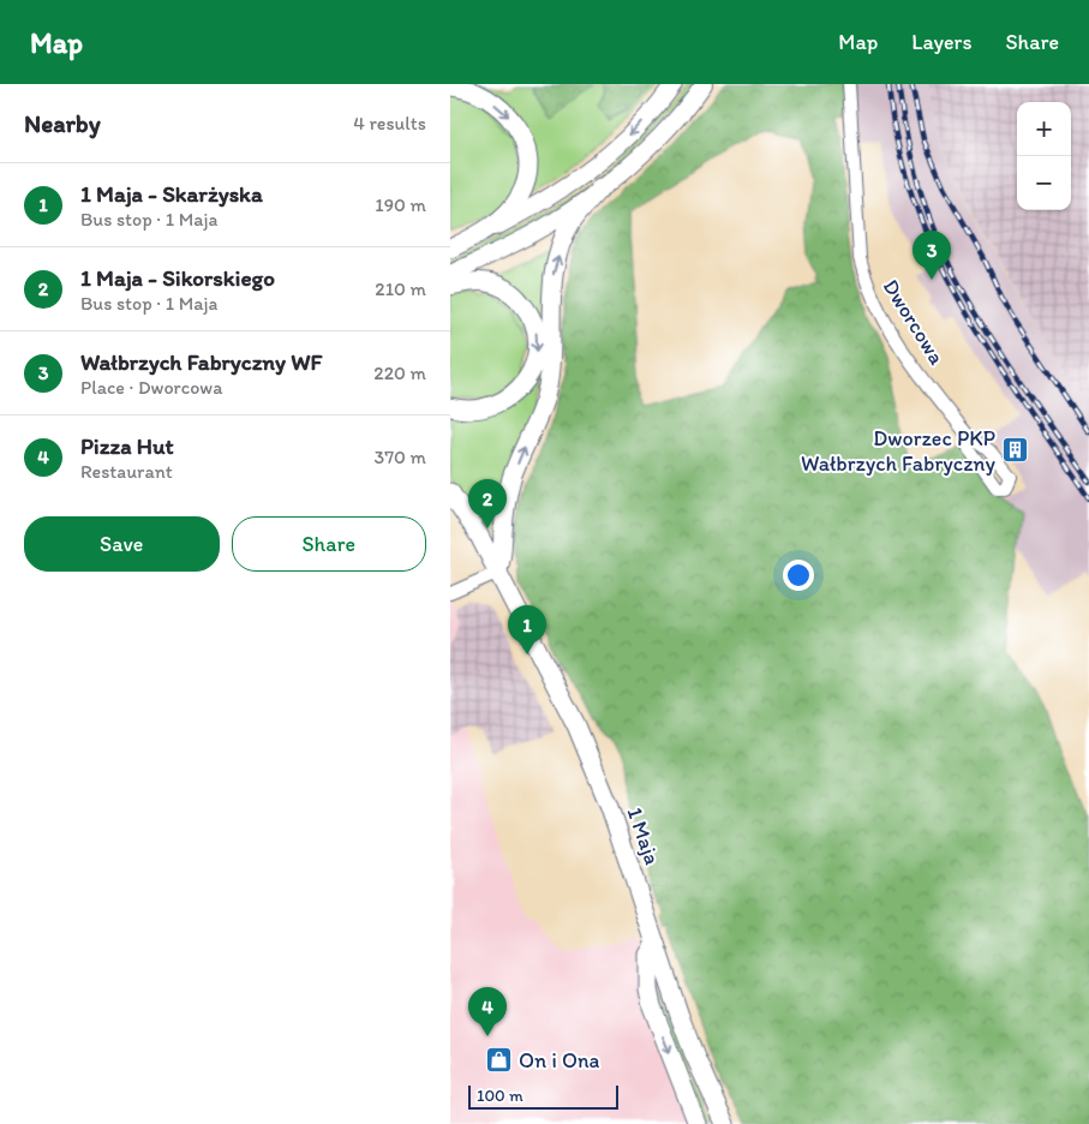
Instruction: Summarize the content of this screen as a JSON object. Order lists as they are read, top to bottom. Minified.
{"streets":{"main road":["1 Maja"],"street":["Dworcowa"]},"places":{"building":["Dworzec PKP Wałbrzych Fabryczny"],"shop":["On i Ona"]},"scale_bar":"100 m","page":{"header":"Map","nav":["Map","Layers","Share"],"heading":["Nearby","4 results"],"map_buttons":["+","−"],"list":[{"mark":"1","name":"1 Maja - Skarżyska","note":"Bus stop · 1 Maja","value":"190 m"},{"mark":"2","name":"1 Maja - Sikorskiego","note":"Bus stop · 1 Maja","value":"210 m"},{"mark":"3","name":"Wałbrzych Fabryczny WF","note":"Place · Dworcowa","value":"220 m"},{"mark":"4","name":"Pizza Hut","note":"Restaurant","value":"370 m"}],"pins":["3","2","1","4"],"buttons":["Save","Share"],"scale":"100 m"}}
